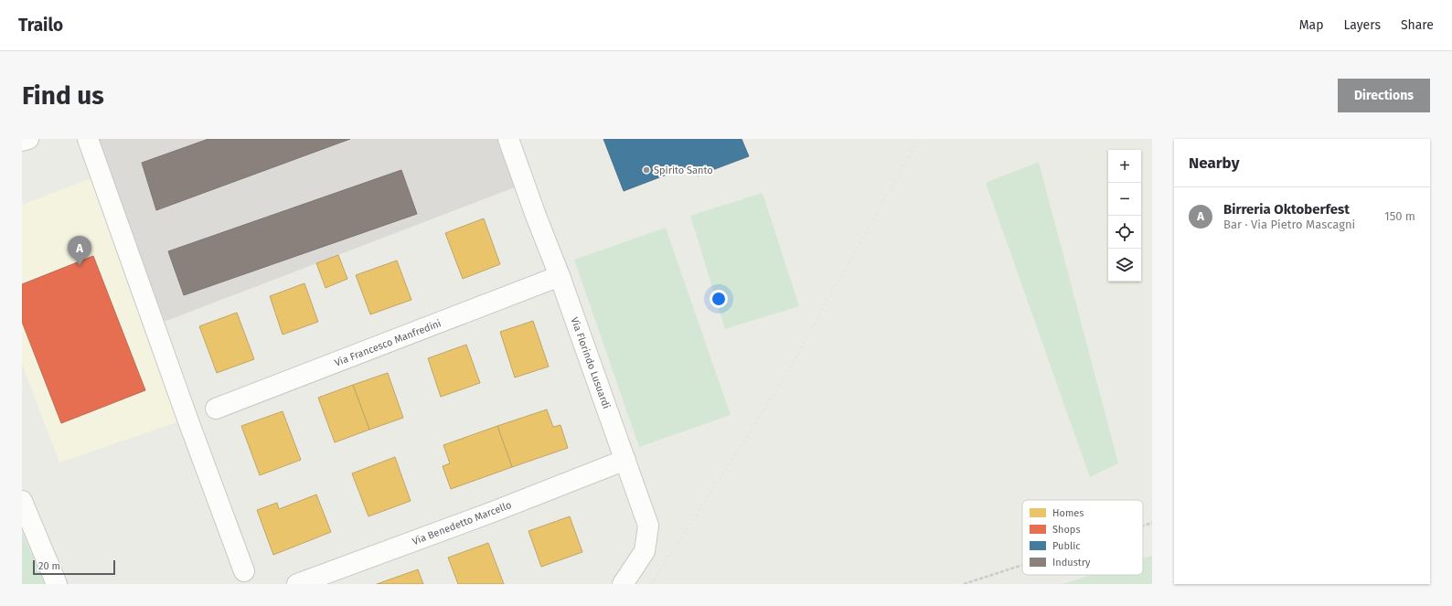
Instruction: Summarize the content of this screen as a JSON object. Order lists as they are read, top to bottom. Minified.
{"streets":{"street":["Via Francesco Manfredini","Via Florindo Lusuardi","Via Benedetto Marcello"]},"crossings":[["Via Francesco Manfredini","Via Florindo Lusuardi"],["Via Florindo Lusuardi","Via Benedetto Marcello"]],"places":["Spirito Santo"],"legend":["Homes","Shops","Public","Industry"],"scale_bar":"20 m","page":{"header":"Trailo","nav":["Map","Layers","Share"],"buttons":"Directions","title":"Find us","heading":"Nearby","map_buttons":["+","−"],"list":[{"mark":"A","name":"Birreria Oktoberfest","note":"Bar · Via Pietro Mascagni","value":"150 m"}],"pins":"A","scale":"20 m"}}
